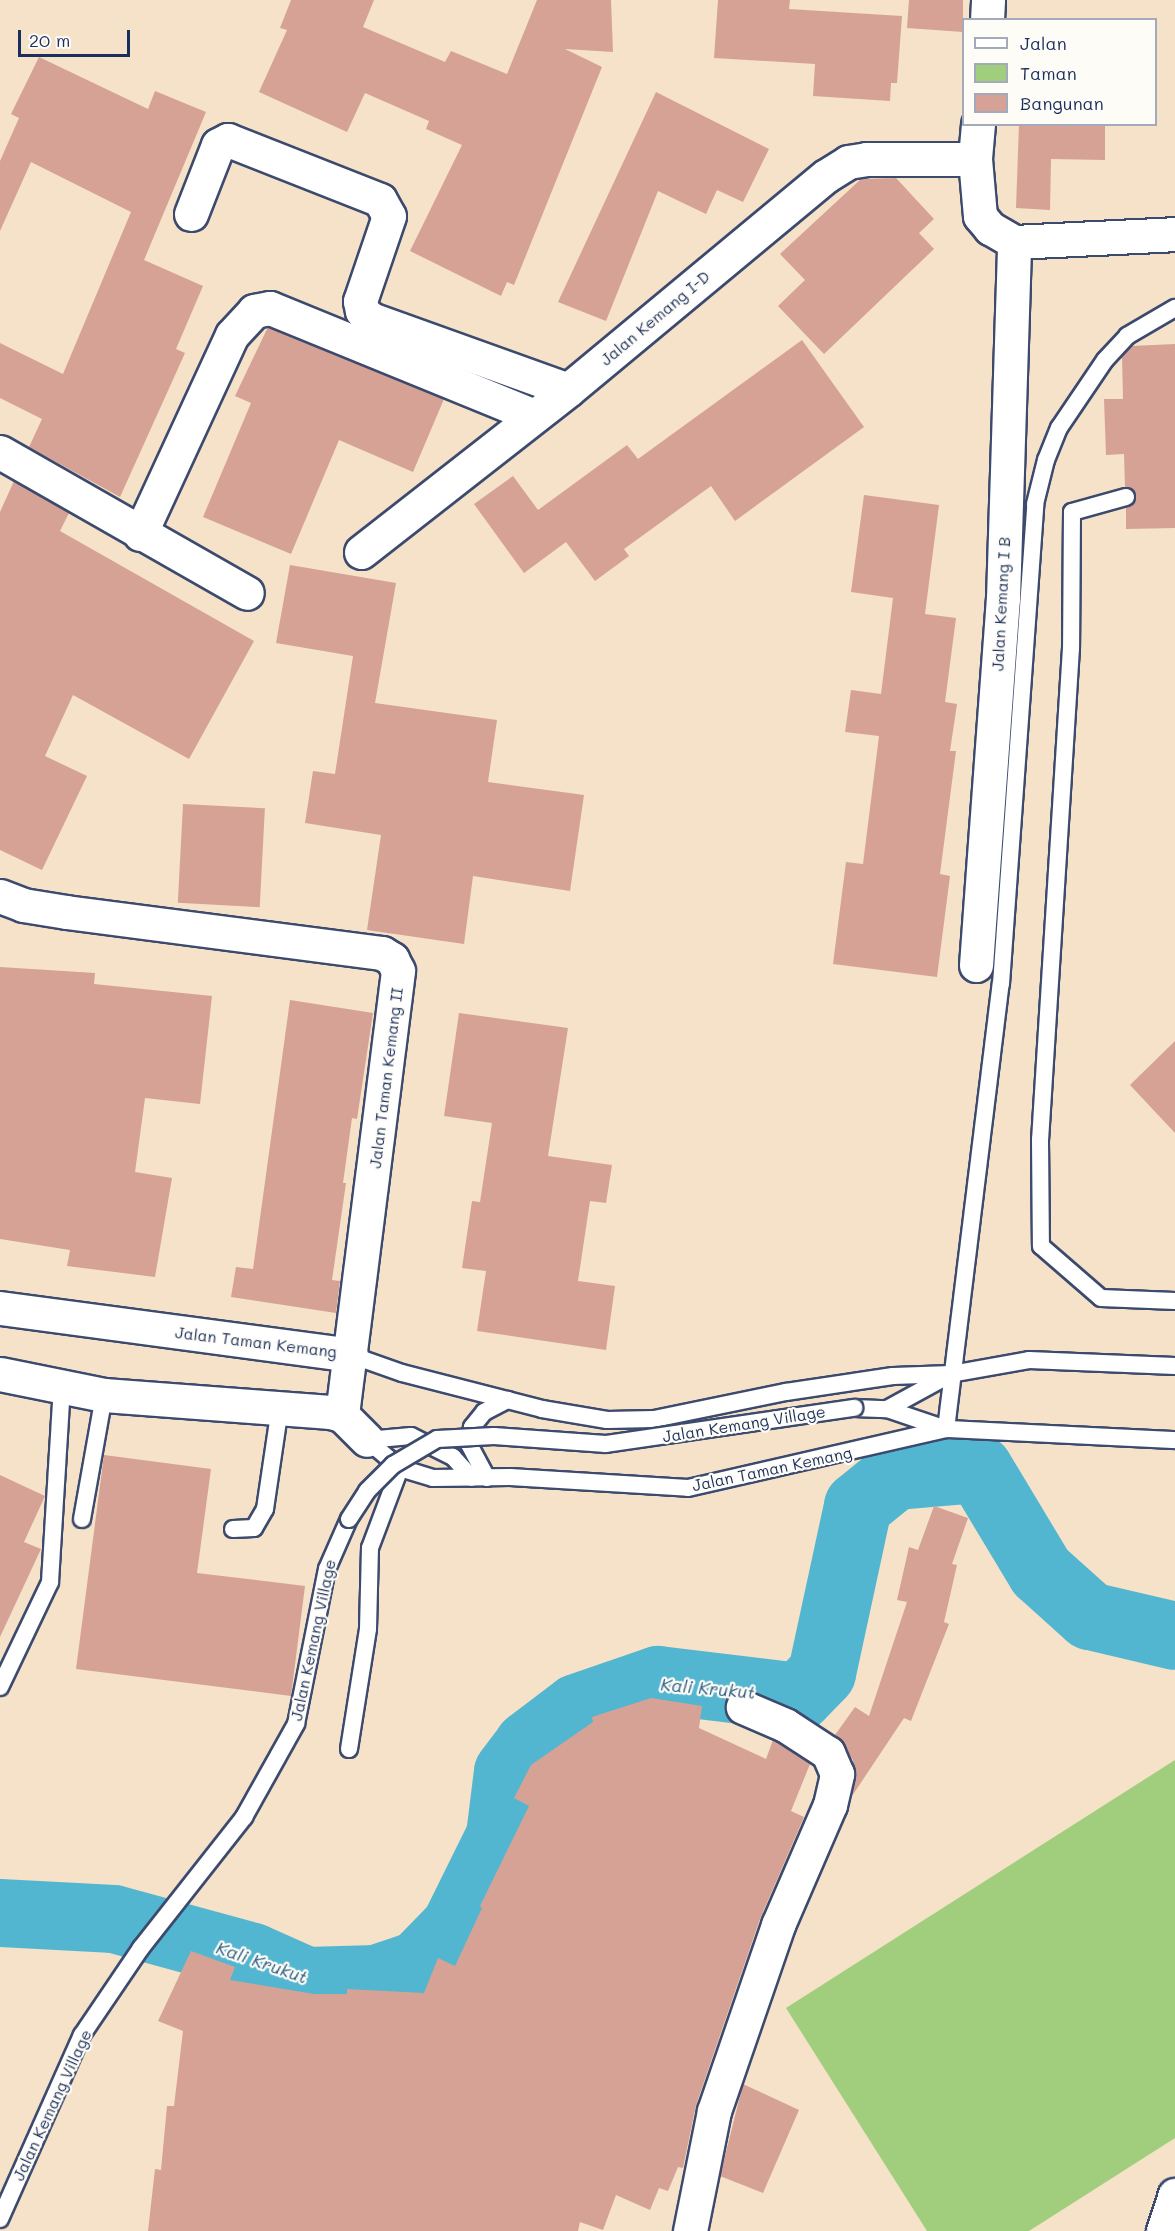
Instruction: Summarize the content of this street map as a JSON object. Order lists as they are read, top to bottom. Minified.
{"streets":{"street":["Jalan Kemang I-D","Jalan Kemang I B","Jalan Taman Kemang II","Jalan Taman Kemang"],"lane":["Jalan Kemang Village"]},"crossings":[["Jalan Taman Kemang II","Jalan Taman Kemang"],["Jalan Taman Kemang","Jalan Kemang Village"]],"water":["Kali Krukut"],"legend":["Jalan","Taman","Bangunan"],"scale_bar":"20 m"}
